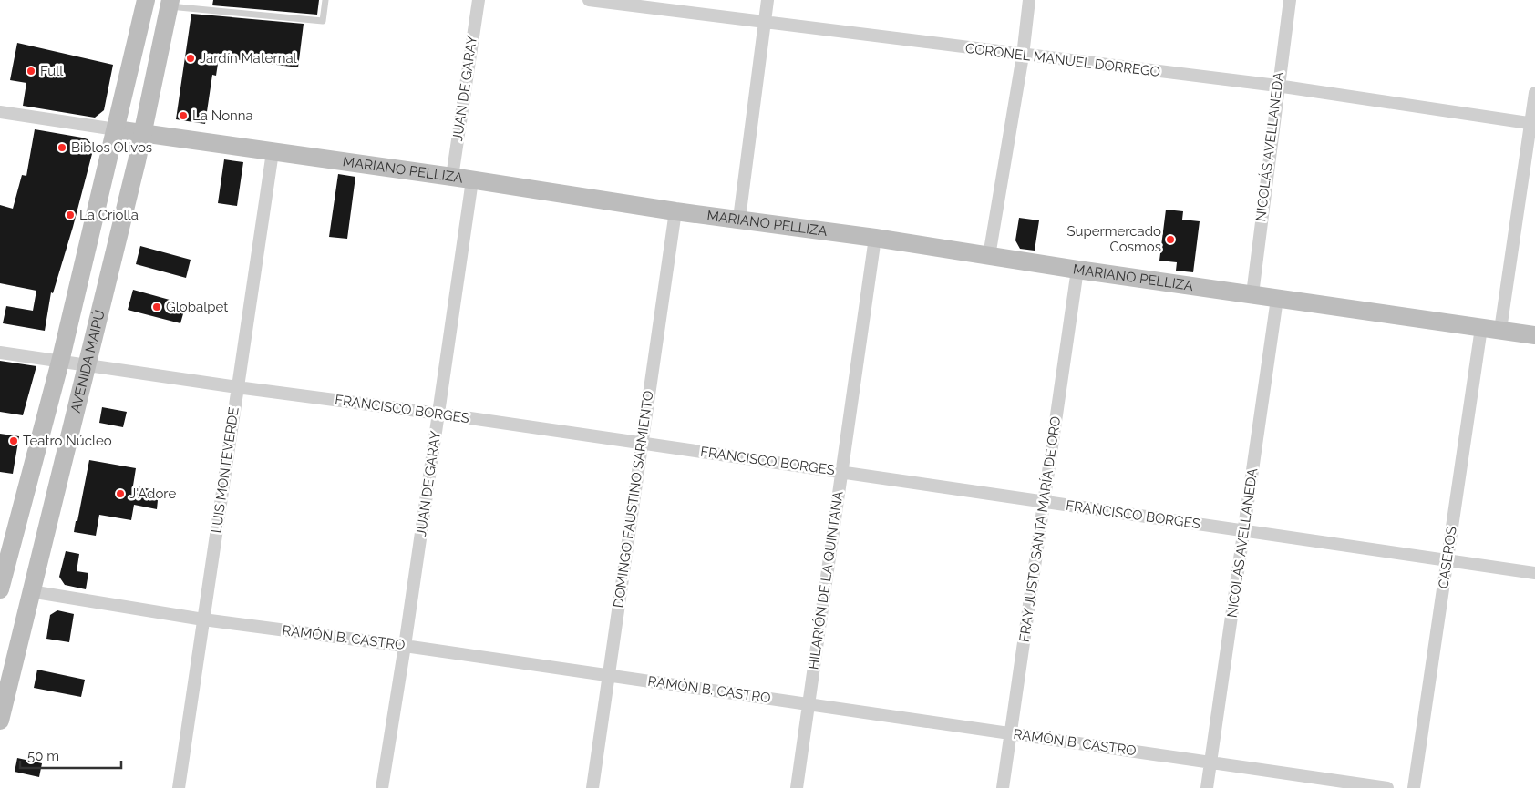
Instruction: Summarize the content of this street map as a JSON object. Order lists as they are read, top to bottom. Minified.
{"streets":{"street":["CORONEL MANUEL DORREGO","JUAN DE GARAY","NICOLÁS AVELLANEDA","MARIANO PELLIZA","AVENIDA MAIPÚ","FRANCISCO BORGES","LUIS MONTEVERDE","DOMINGO FAUSTINO SARMIENTO","FRAY JUSTO SANTA MARÍA DE ORO","CASEROS","HILARIÓN DE LA QUINTANA","RAMÓN B. CASTRO"]},"crossings":[["CORONEL MANUEL DORREGO","NICOLÁS AVELLANEDA"],["JUAN DE GARAY","MARIANO PELLIZA"],["JUAN DE GARAY","FRANCISCO BORGES"],["JUAN DE GARAY","RAMÓN B. CASTRO"],["NICOLÁS AVELLANEDA","MARIANO PELLIZA"],["NICOLÁS AVELLANEDA","FRANCISCO BORGES"],["NICOLÁS AVELLANEDA","RAMÓN B. CASTRO"],["MARIANO PELLIZA","AVENIDA MAIPÚ"],["MARIANO PELLIZA","LUIS MONTEVERDE"],["MARIANO PELLIZA","DOMINGO FAUSTINO SARMIENTO"],["MARIANO PELLIZA","FRAY JUSTO SANTA MARÍA DE ORO"],["MARIANO PELLIZA","CASEROS"],["MARIANO PELLIZA","HILARIÓN DE LA QUINTANA"],["AVENIDA MAIPÚ","FRANCISCO BORGES"],["AVENIDA MAIPÚ","RAMÓN B. CASTRO"],["FRANCISCO BORGES","LUIS MONTEVERDE"],["FRANCISCO BORGES","DOMINGO FAUSTINO SARMIENTO"],["FRANCISCO BORGES","FRAY JUSTO SANTA MARÍA DE ORO"],["FRANCISCO BORGES","CASEROS"],["FRANCISCO BORGES","HILARIÓN DE LA QUINTANA"],["LUIS MONTEVERDE","RAMÓN B. CASTRO"],["DOMINGO FAUSTINO SARMIENTO","RAMÓN B. CASTRO"],["FRAY JUSTO SANTA MARÍA DE ORO","RAMÓN B. CASTRO"],["HILARIÓN DE LA QUINTANA","RAMÓN B. CASTRO"]],"places":["Jardín Maternal","Full","La Nonna","Biblos Olivos","La Criolla","Supermercado Cosmos","Globalpet","Teatro Núcleo","J'Adore"],"scale_bar":"50 m"}
